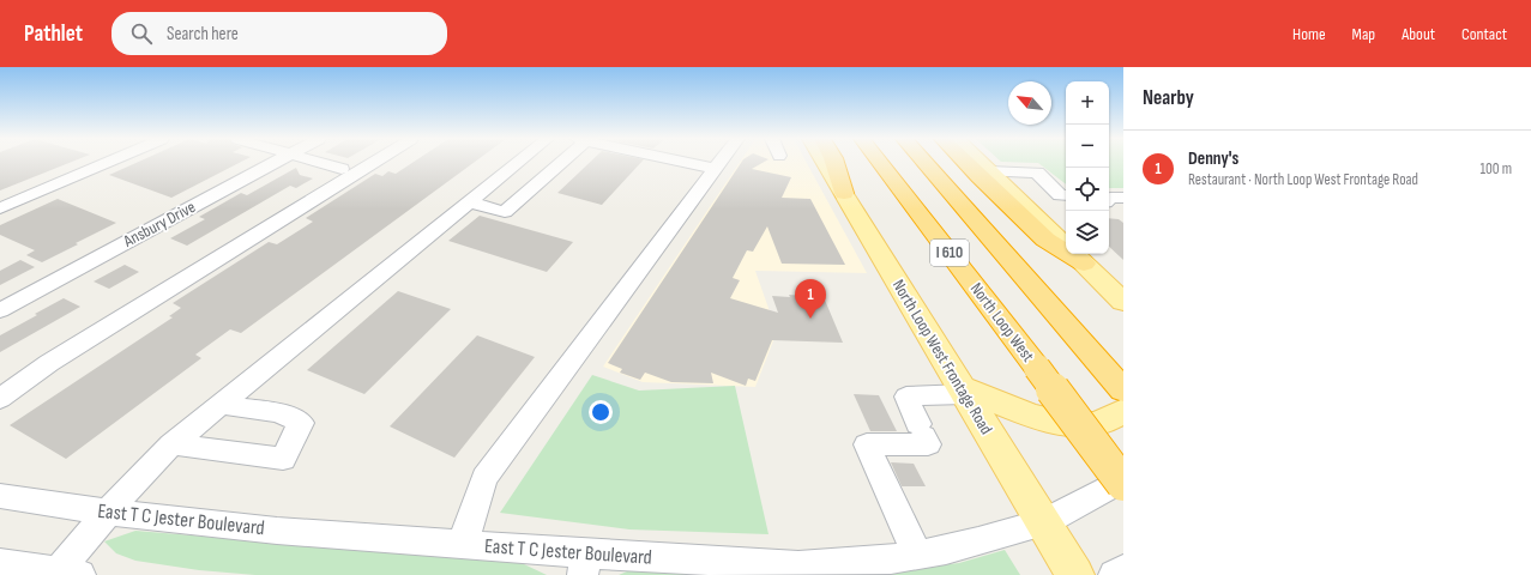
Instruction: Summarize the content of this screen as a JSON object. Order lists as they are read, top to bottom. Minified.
{"streets":{"highway":["I 610","North Loop West"],"main road":["North Loop West Frontage Road"],"street":["Ansbury Drive","East T C Jester Boulevard"]},"crossings":[["North Loop West Frontage Road","East T C Jester Boulevard"]],"north":"top left","page":{"header":"Pathlet","search":"Search here","nav":["Home","Map","About","Contact"],"heading":"Nearby","map_buttons":["+","−"],"list":[{"mark":"1","name":"Denny's","note":"Restaurant · North Loop West Frontage Road","value":"100 m"}],"pins":"1"}}
